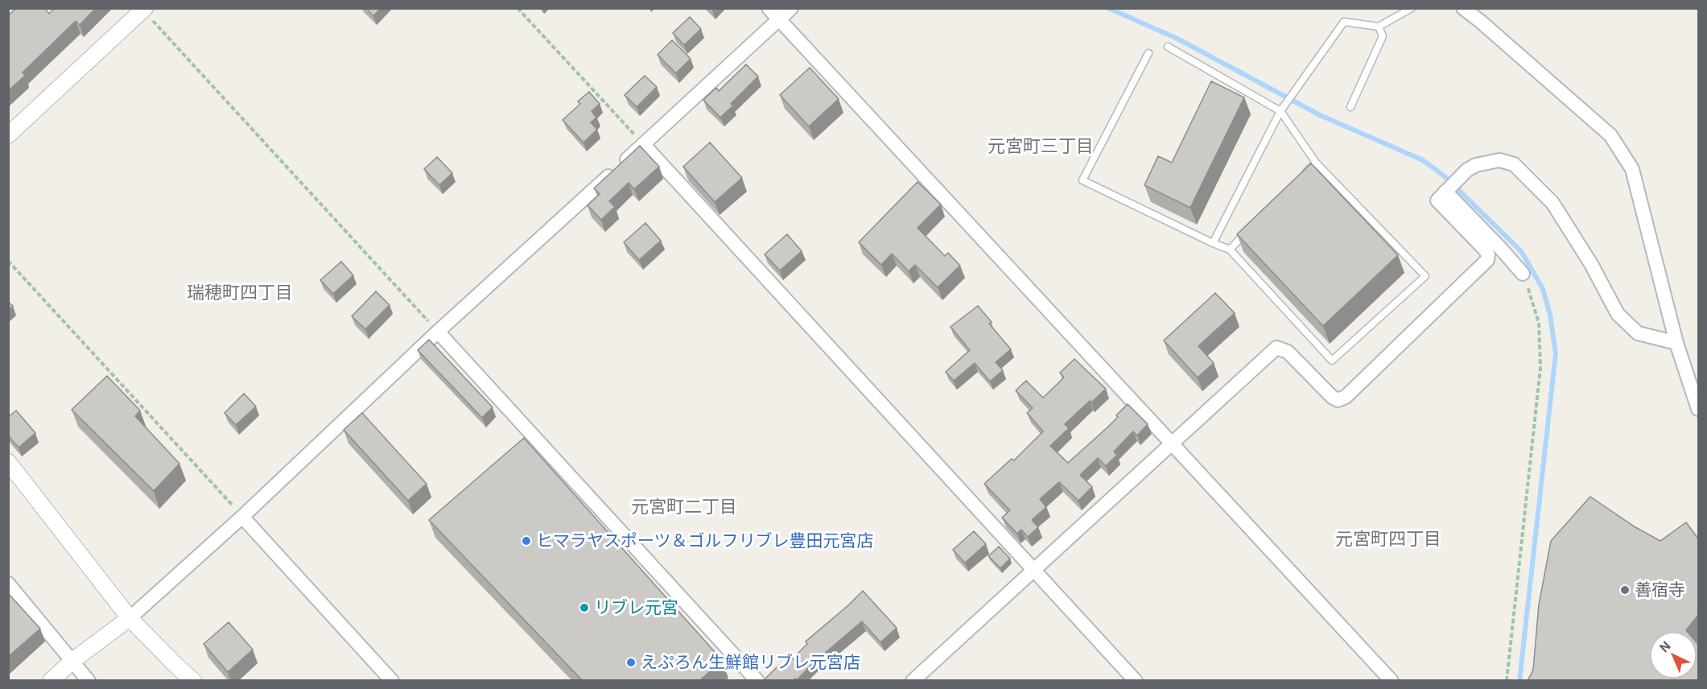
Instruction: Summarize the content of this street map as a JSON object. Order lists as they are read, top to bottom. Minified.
{"districts":["元宮町三丁目","瑞穂町四丁目","元宮町二丁目","元宮町四丁目"],"places":["ヒマラヤスポーツ＆ゴルフリブレ豊田元宮店","善宿寺","リブレ元宮","えぷろん生鮮館リブレ元宮店"],"north":"top left"}
